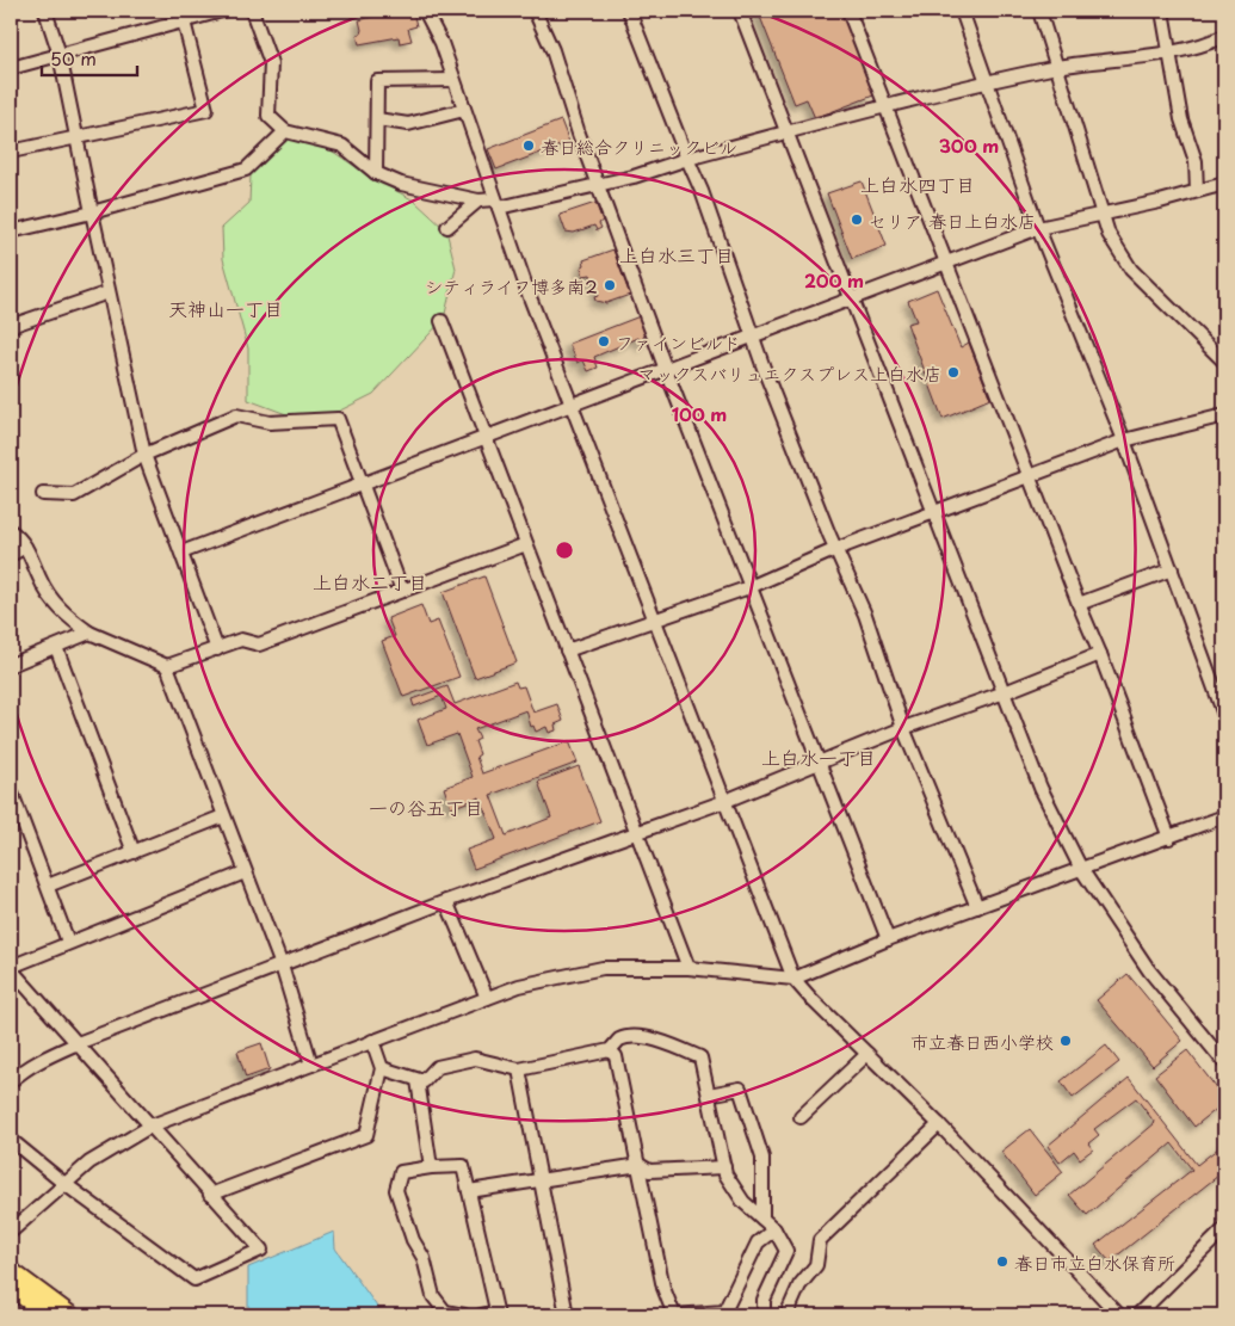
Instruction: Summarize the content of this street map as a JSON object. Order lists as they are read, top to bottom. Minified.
{"districts":["上白水四丁目","上白水三丁目","天神山一丁目","上白水二丁目","上白水一丁目","一の谷五丁目"],"places":["春日総合クリニックビル","セリア 春日上白水店","シティライフ博多南2","ファインビルド","マックスバリュエクスプレス上白水店","市立春日西小学校","春日市立白水保育所"],"scale_bar":"50 m","rings":["300 m","200 m","100 m"]}
